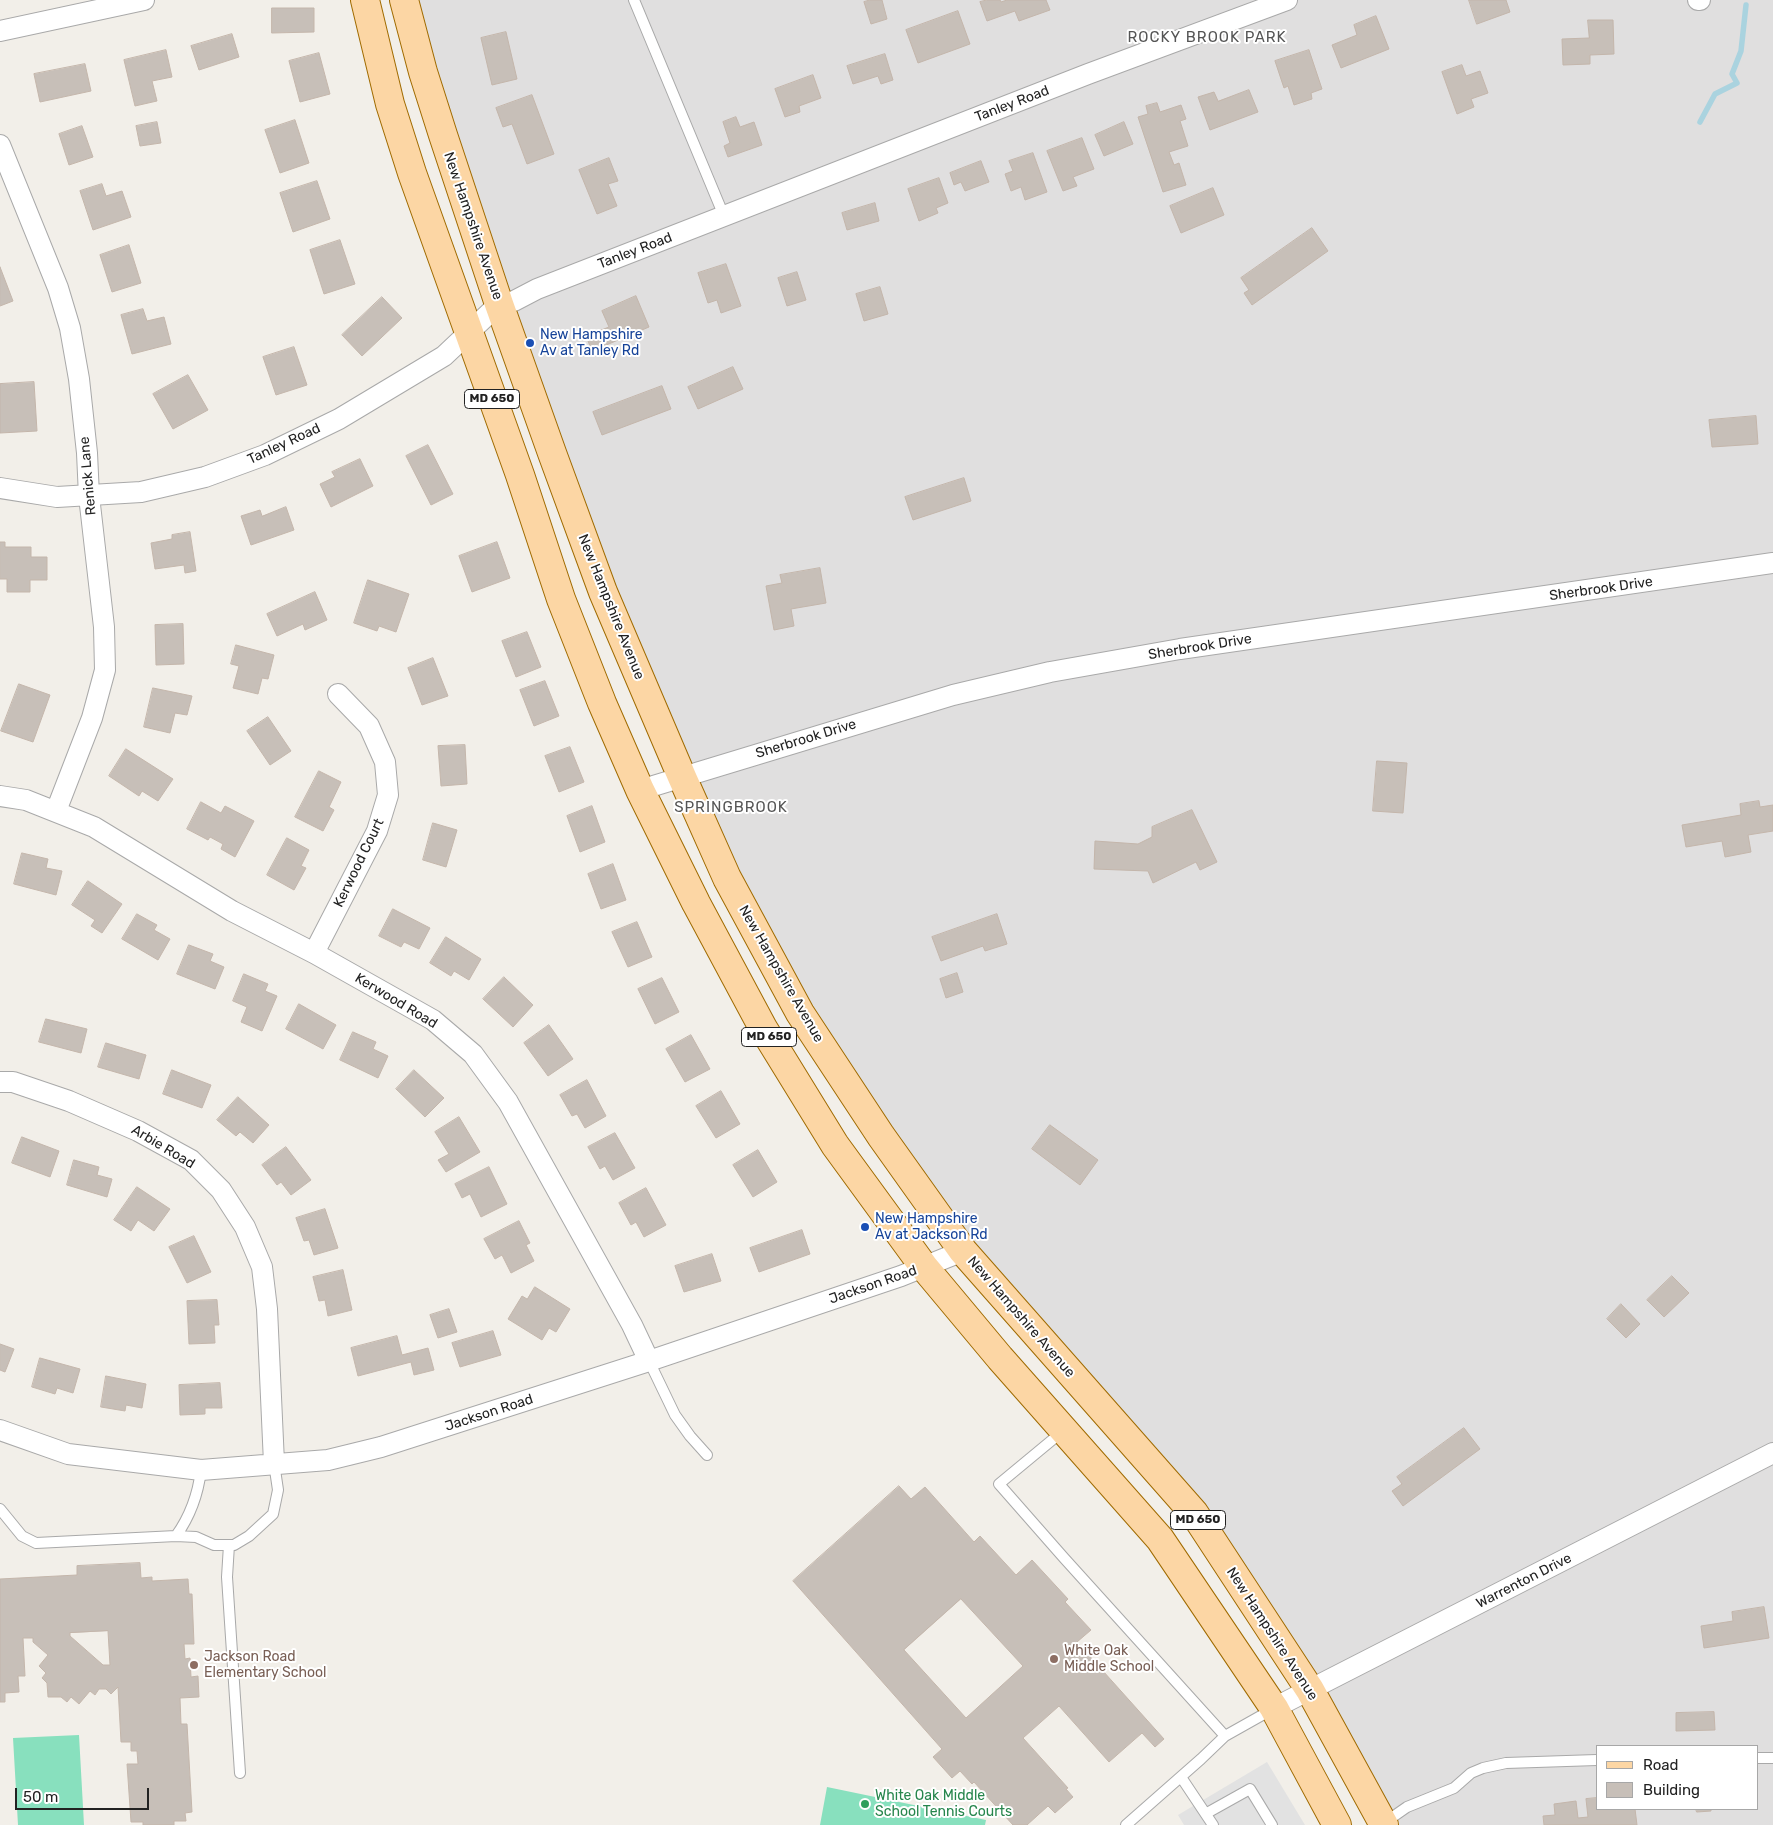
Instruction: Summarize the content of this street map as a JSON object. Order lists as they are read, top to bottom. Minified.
{"streets":{"main road":["New Hampshire Avenue","MD 650"],"street":["Tanley Road","Renick Lane","Sherbrook Drive","Kerwood Court","Kerwood Road","Arbie Road","Jackson Road","Warrenton Drive"]},"crossings":[["Tanley Road","New Hampshire Avenue"],["Tanley Road","MD 650"],["Tanley Road","Renick Lane"],["New Hampshire Avenue","Sherbrook Drive"],["New Hampshire Avenue","Jackson Road"],["New Hampshire Avenue","Warrenton Drive"],["MD 650","Sherbrook Drive"],["MD 650","Jackson Road"],["MD 650","Warrenton Drive"],["Renick Lane","Kerwood Road"],["Kerwood Court","Kerwood Road"],["Kerwood Road","Jackson Road"],["Arbie Road","Jackson Road"]],"districts":["ROCKY BROOK PARK","SPRINGBROOK"],"places":["New Hampshire Av at Tanley Rd","New Hampshire Av at Jackson Rd","White Oak Middle School","Jackson Road Elementary School","White Oak Middle School Tennis Courts"],"legend":["Road","Building"],"scale_bar":"50 m"}
